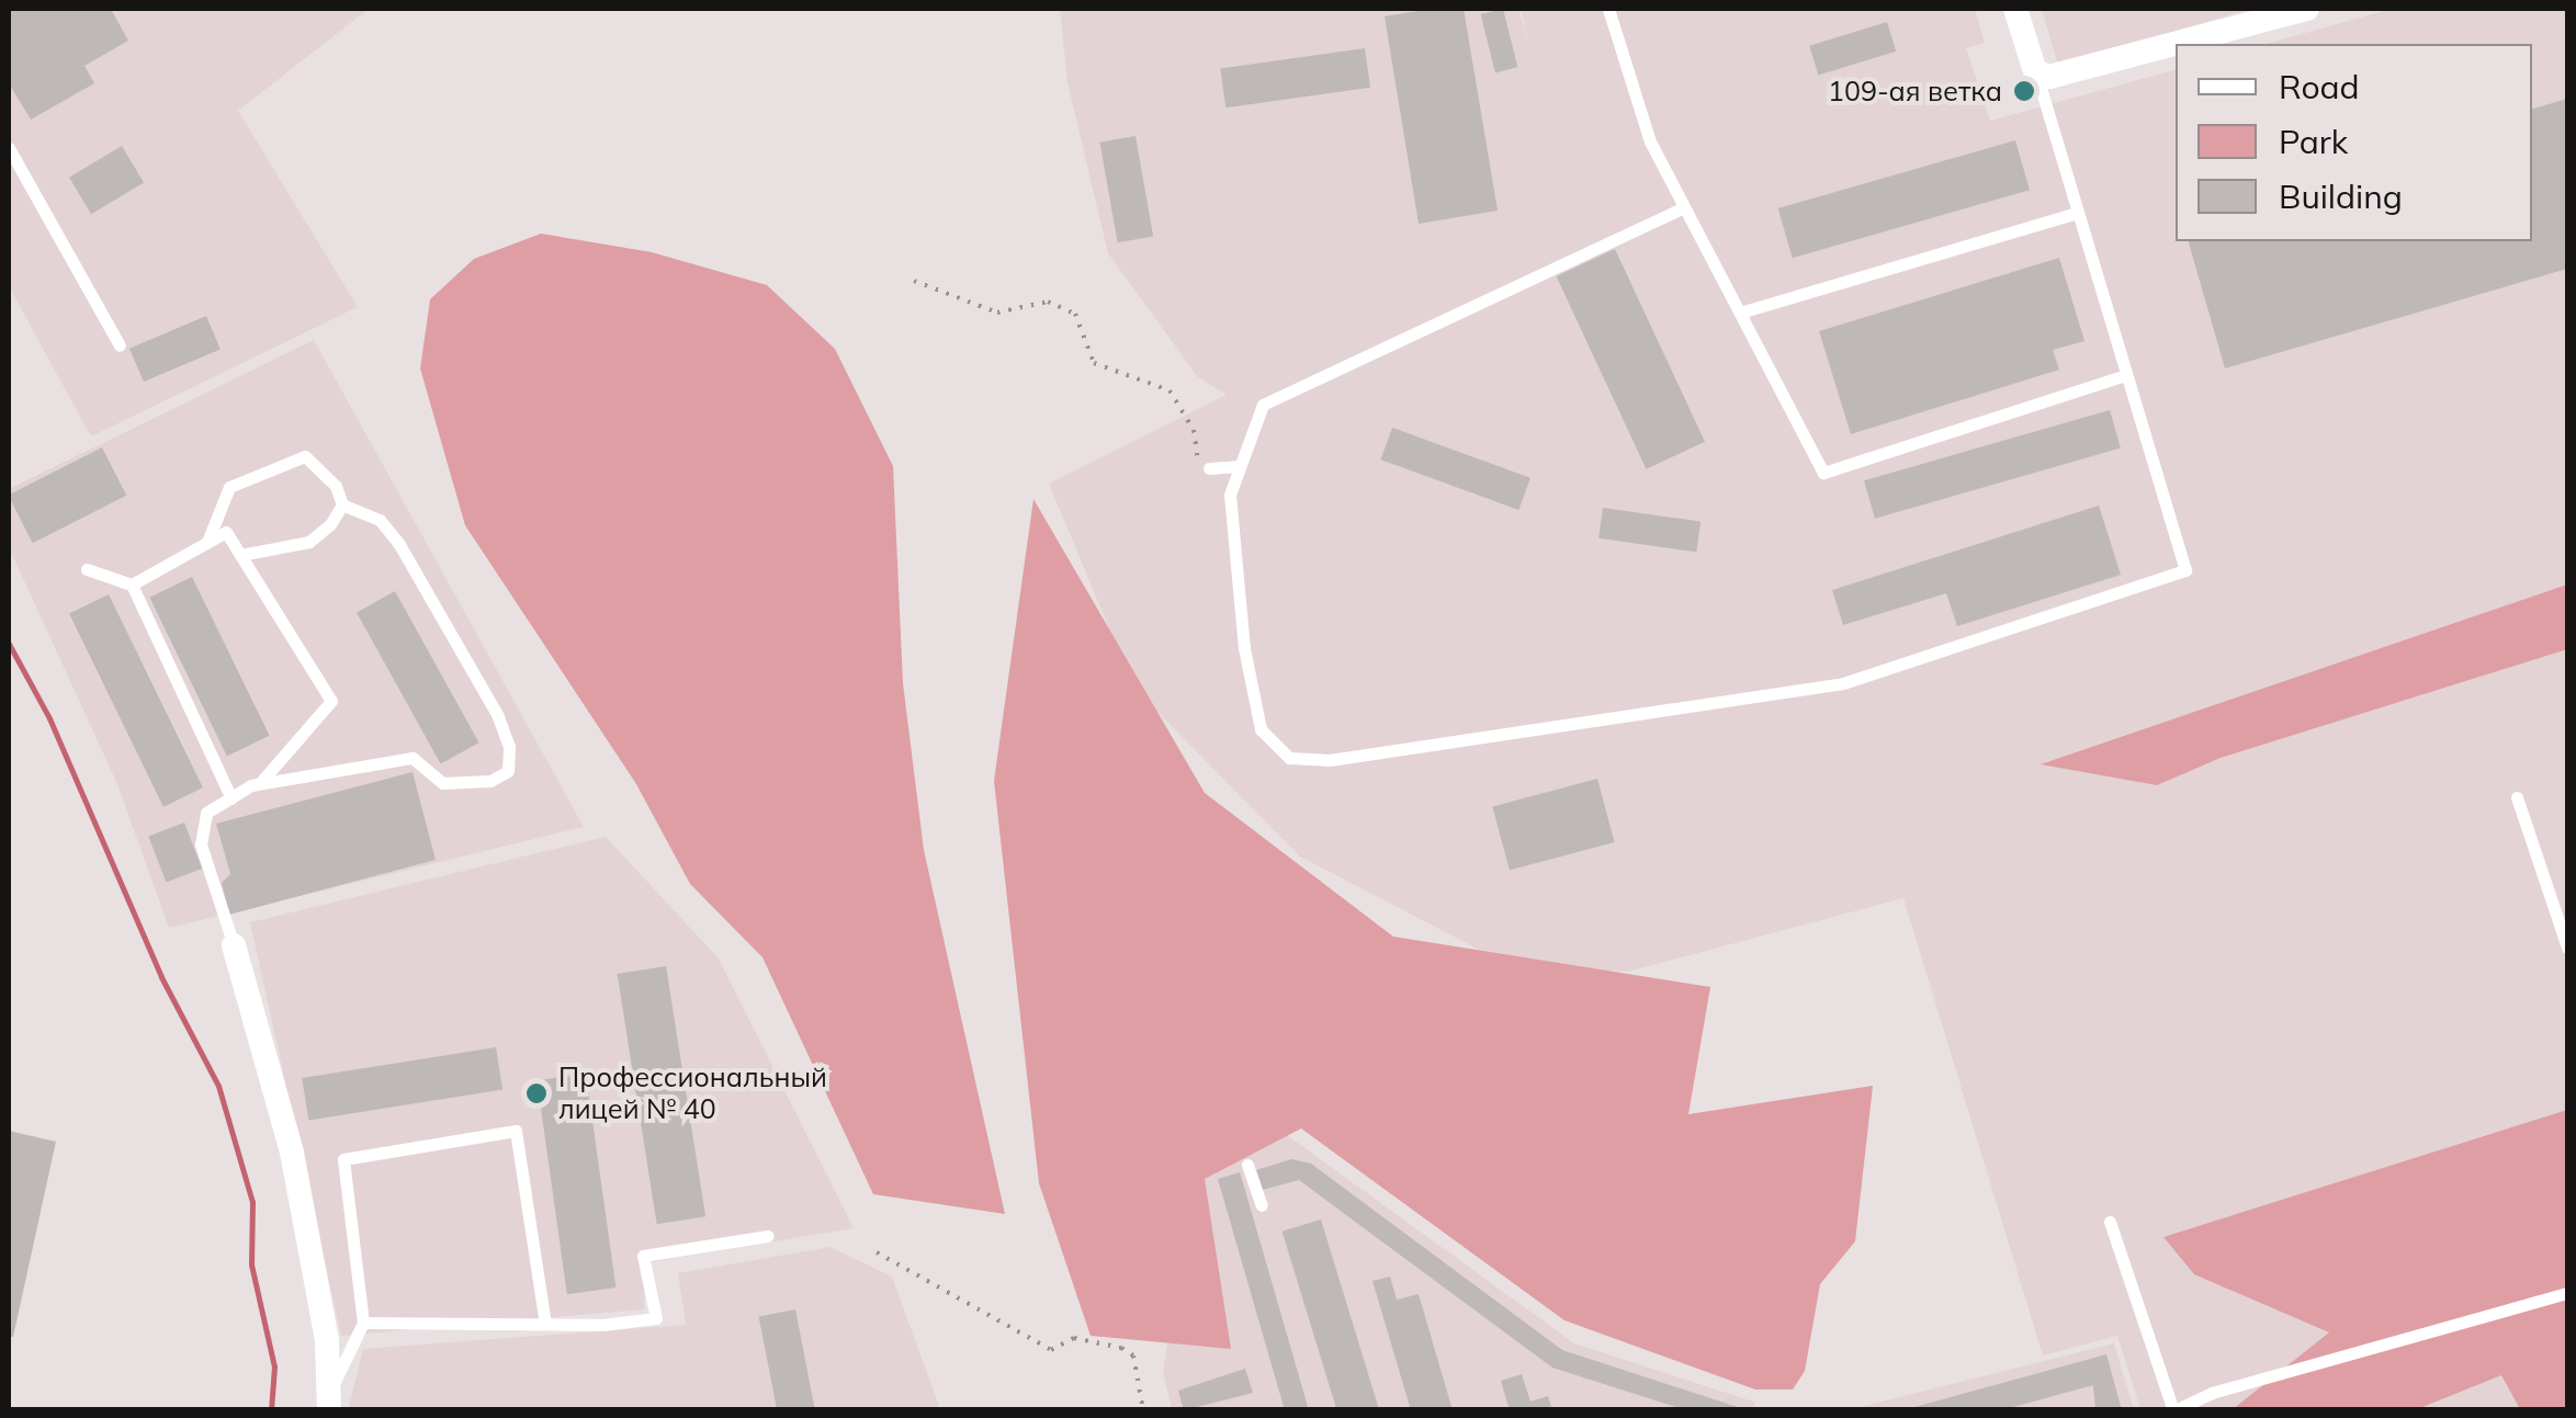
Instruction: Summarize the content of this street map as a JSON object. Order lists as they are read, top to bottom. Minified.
{"places":["109-ая ветка","Профессиональный лицей № 40"],"legend":["Road","Park","Building"]}
